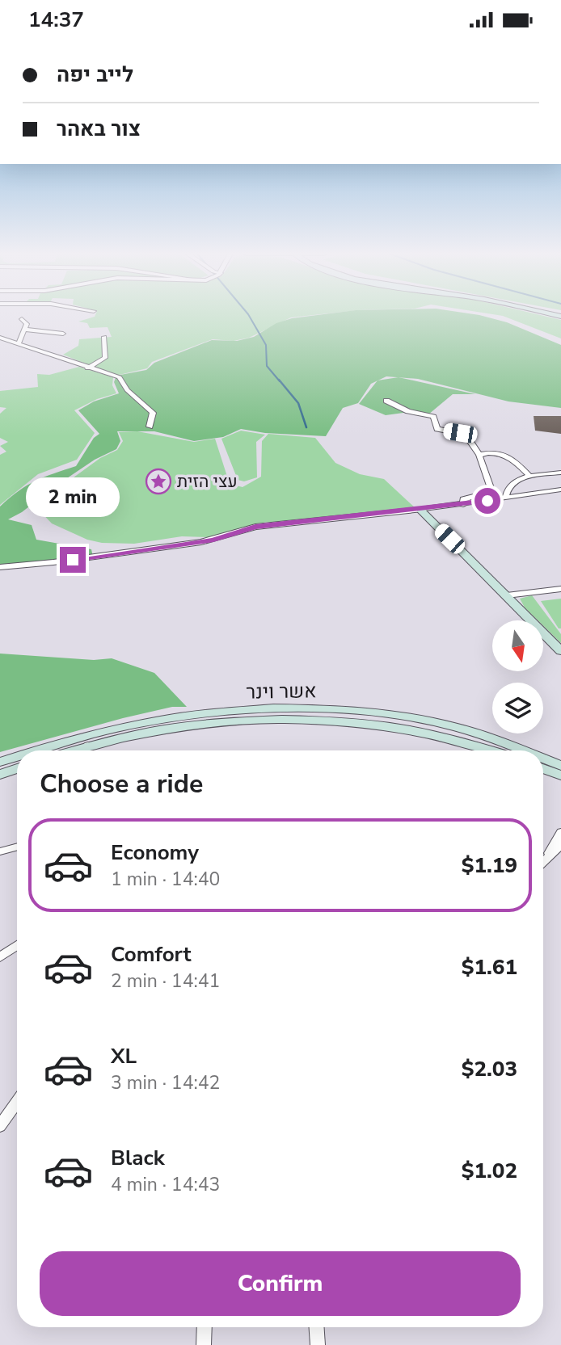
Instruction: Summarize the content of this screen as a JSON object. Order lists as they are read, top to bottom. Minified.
{"streets":{"main road":["אשר וינר"]},"places":{"place":["עצי הזית"]},"north":"bottom","page":{"status":"14:37","banner":["לייב יפה","צור באהר"],"bubble":"2 min","heading":"Choose a ride","list":[{"name":"Economy","note":"1 min · 14:40","value":"$1.19"},{"name":"Comfort","note":"2 min · 14:41","value":"$1.61"},{"name":"XL","note":"3 min · 14:42","value":"$2.03"},{"name":"Black","note":"4 min · 14:43","value":"$1.02"}],"buttons":"Confirm"}}
